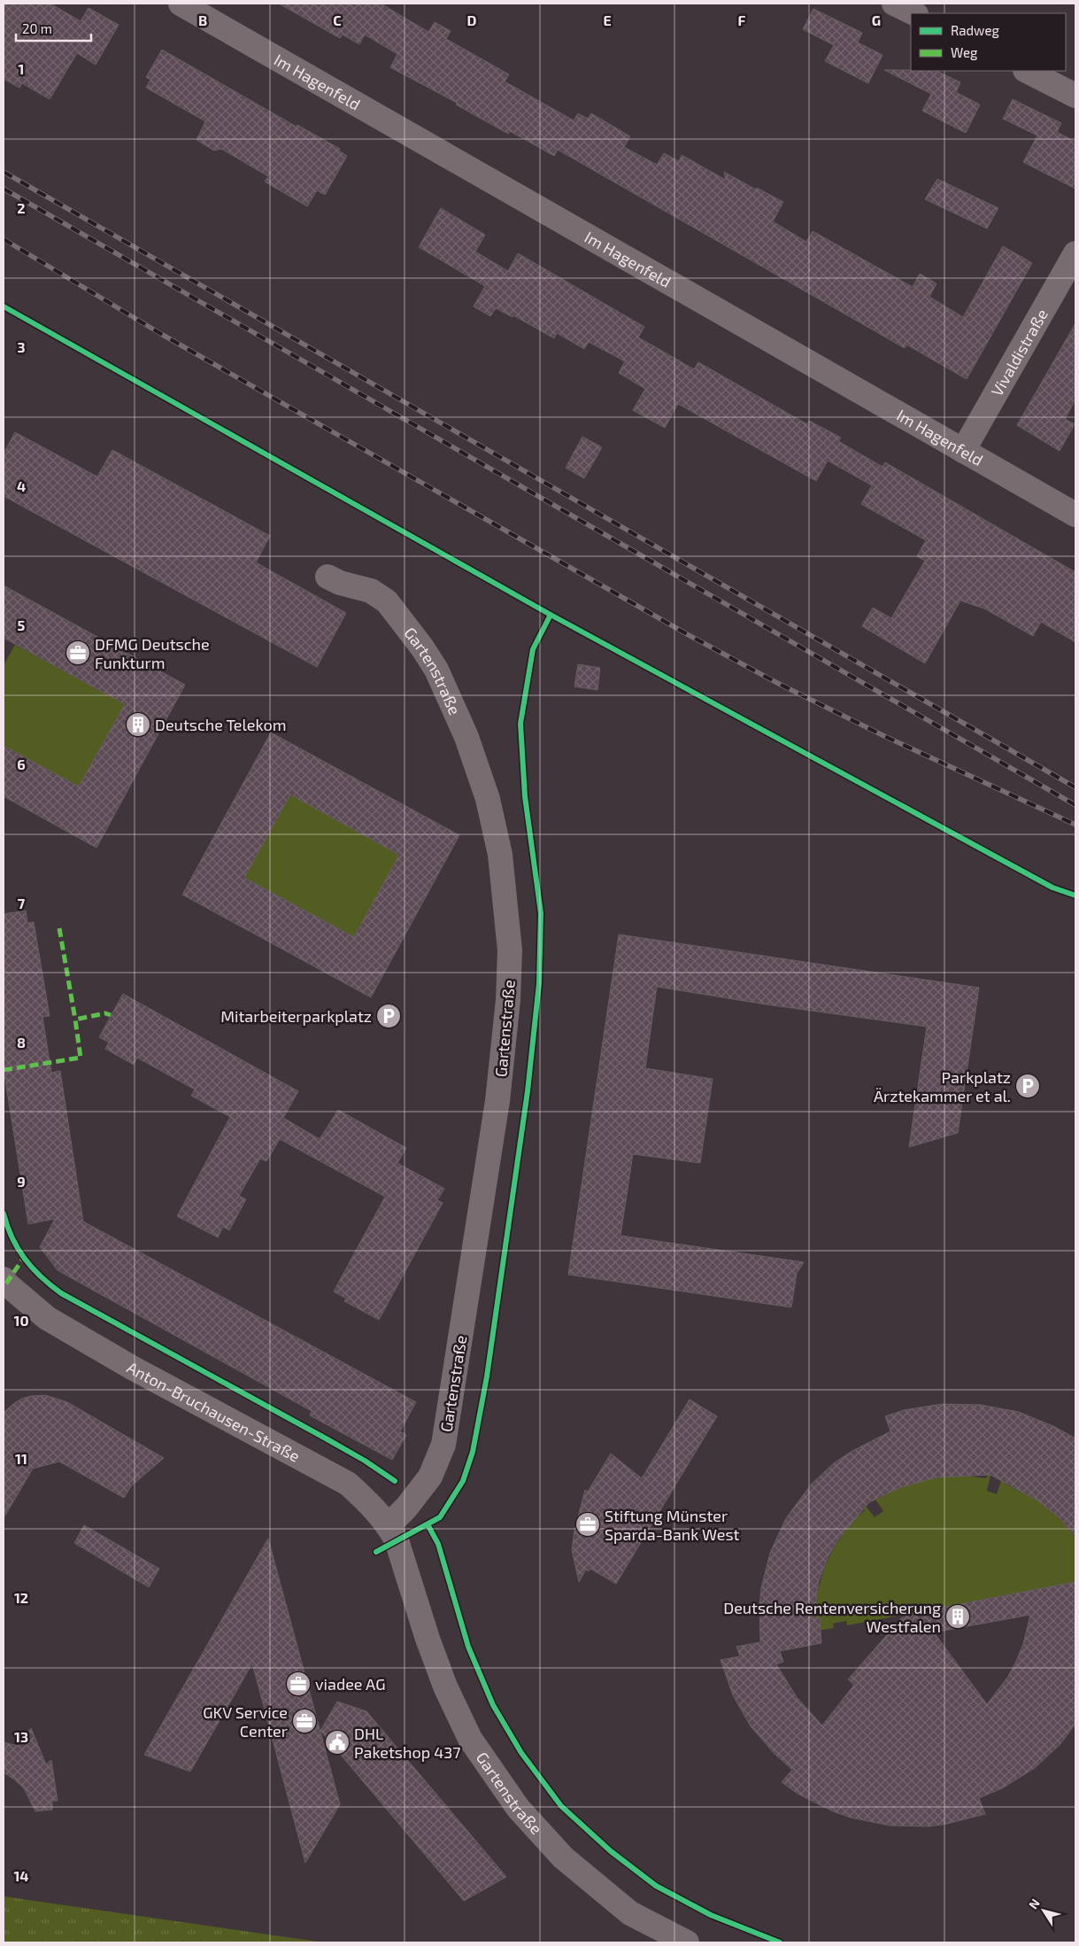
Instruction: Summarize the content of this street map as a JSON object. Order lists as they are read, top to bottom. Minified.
{"streets":{"street":["Im Hagenfeld","Vivaldistraße","Gartenstraße","Anton-Bruchausen-Straße"]},"crossings":[["Im Hagenfeld","Vivaldistraße"],["Gartenstraße","Anton-Bruchausen-Straße"]],"places":{"office":["DFMG Deutsche Funkturm","Stiftung Münster Sparda-Bank West","viadee AG","GKV Service Center"],"building":["Deutsche Telekom","Deutsche Rentenversicherung Westfalen"],"parking":["Mitarbeiterparkplatz","Parkplatz Ärztekammer et al."],"public building":["DHL Paketshop 437"]},"legend":["Radweg","Weg"],"scale_bar":"20 m","north":"top left","grid":{"columns":["B","C","D","E","F","G"],"rows":["1","2","3","4","5","6","7","8","9","10","11","12","13","14"]}}
